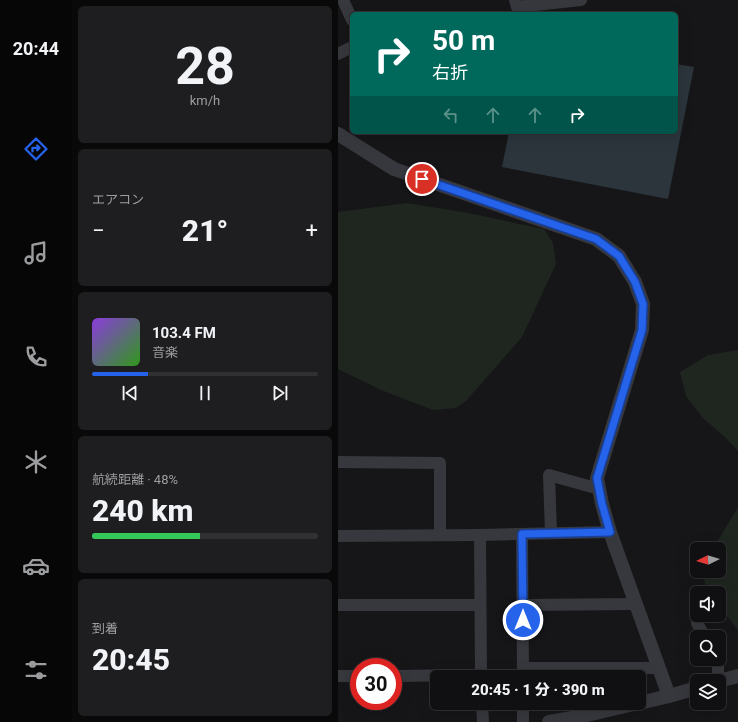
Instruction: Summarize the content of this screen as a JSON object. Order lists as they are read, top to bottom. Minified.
{"north":"left","page":{"tabs":"20:44","tile":[["28","km/h"],"エアコン",["航続距離 · 48%","240 km"],["到着","20:45"]],"turn":["50 m","右折"],"heat":["−","21°","+"],"song":["103.4 FM","音楽"],"limit":"30","trip":"20:45 · 1 分 · 390 m"}}
